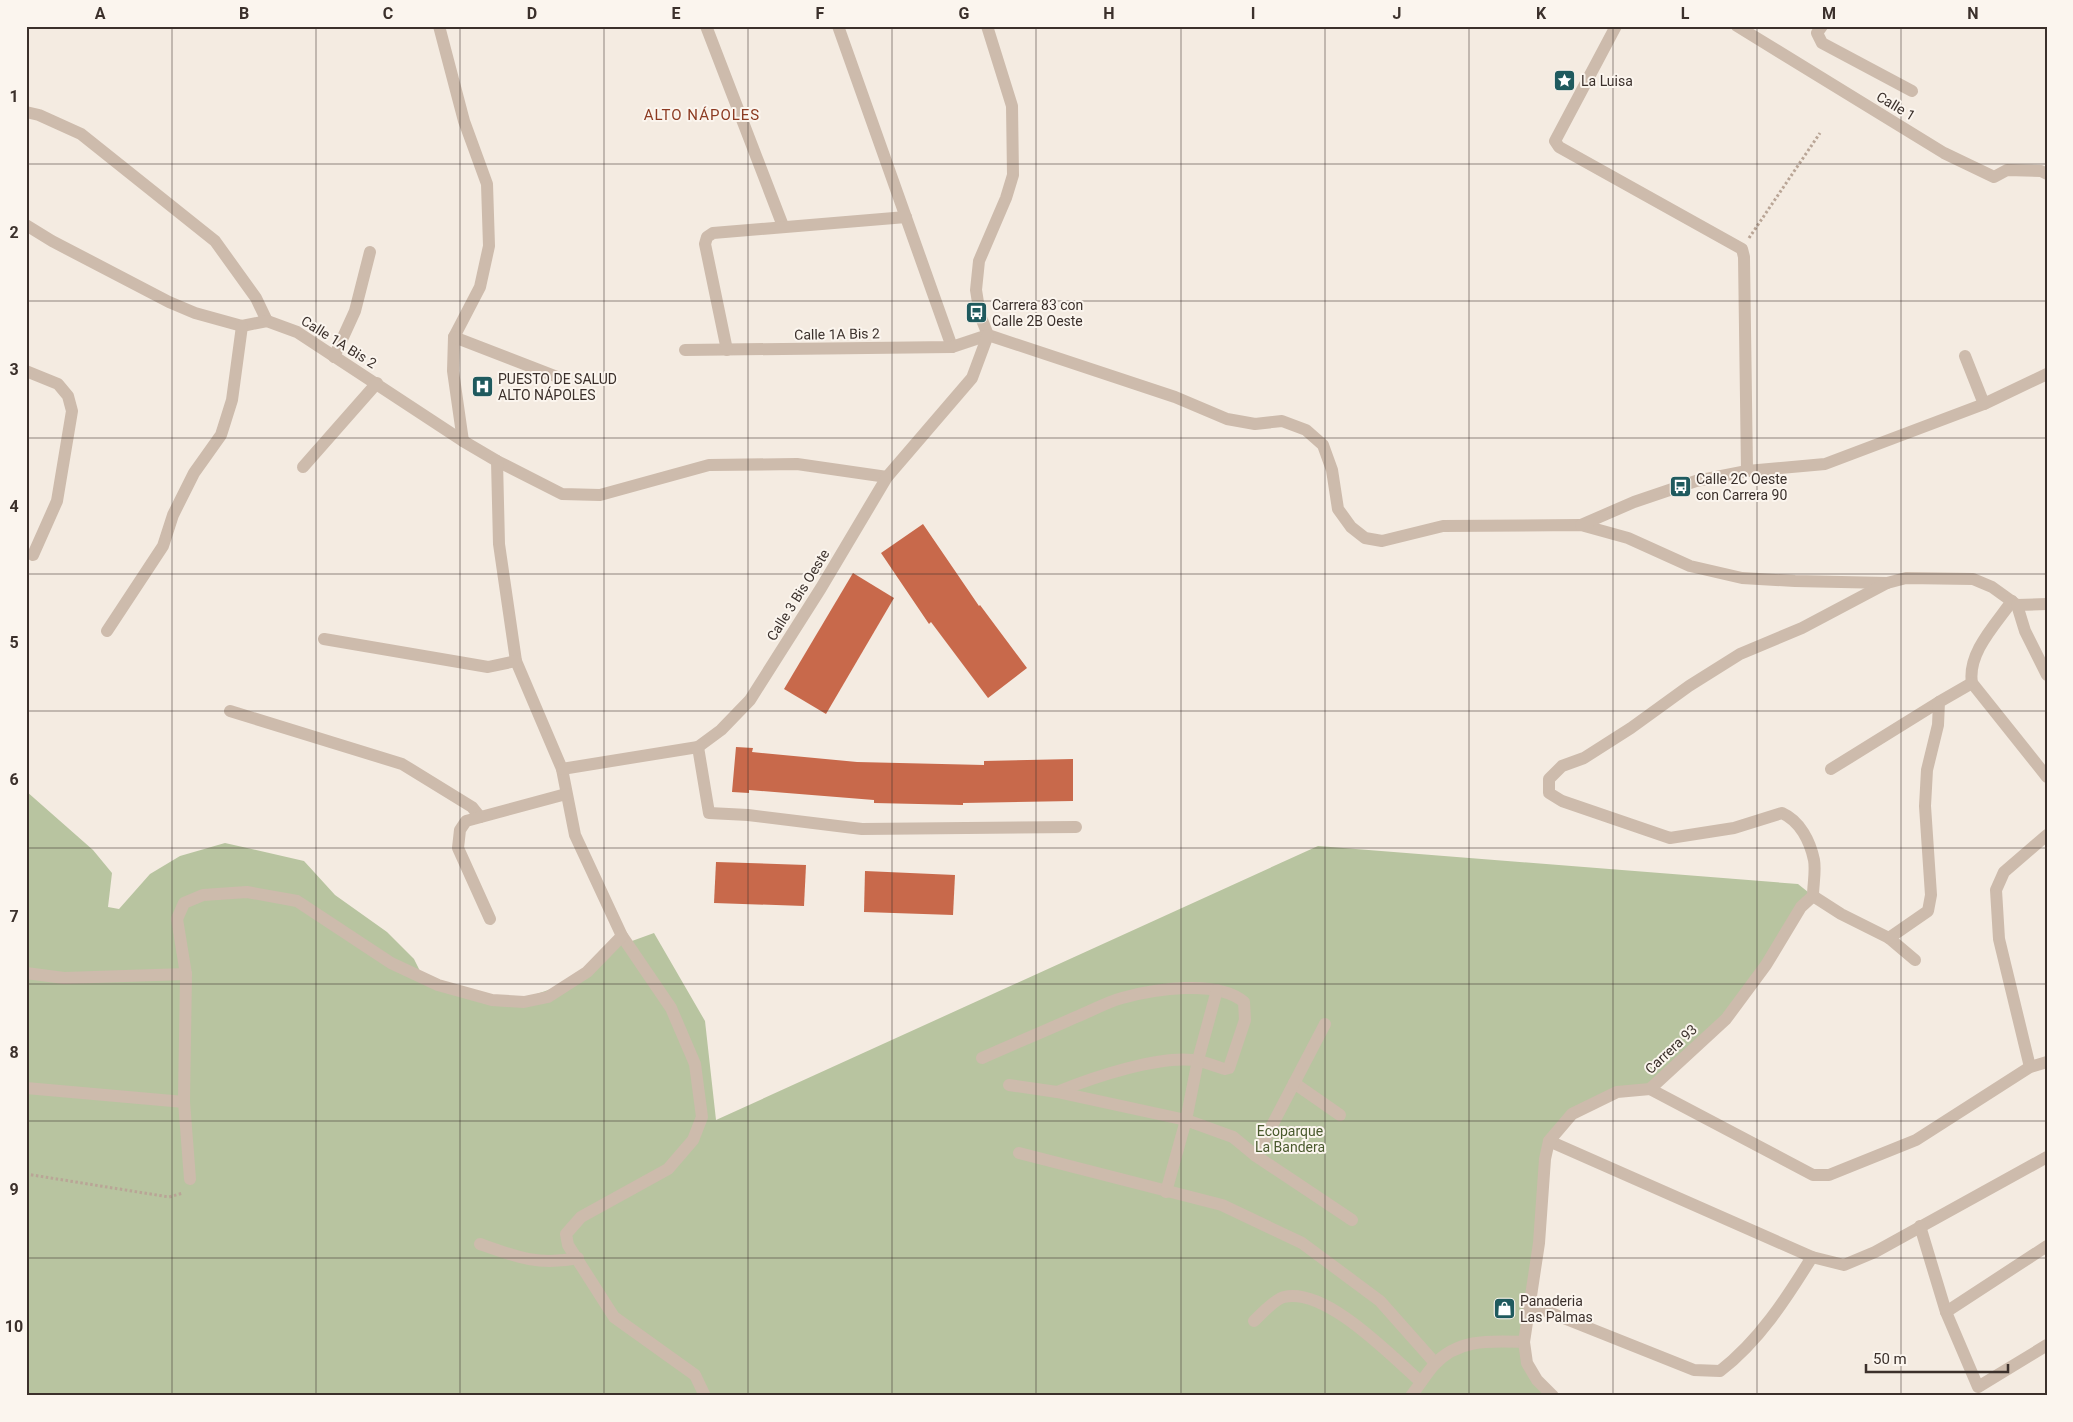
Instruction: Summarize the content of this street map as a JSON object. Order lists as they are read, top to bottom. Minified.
{"streets":{"street":["Calle 1","Calle 1A Bis 2","Calle 3 Bis Oeste","Carrera 93"]},"crossings":[["Calle 1A Bis 2","Calle 3 Bis Oeste"]],"districts":["ALTO NÁPOLES"],"parks":["Ecoparque La Bandera"],"places":{"place":["La Luisa"],"bus stop":["Carrera 83 con Calle 2B Oeste","Calle 2C Oeste con Carrera 90"],"hospital":["PUESTO DE SALUD ALTO NÁPOLES"],"shop":["Panaderia Las Palmas"]},"scale_bar":"50 m","grid":{"columns":["A","B","C","D","E","F","G","H","I","J","K","L","M","N"],"rows":["1","2","3","4","5","6","7","8","9","10"]}}
